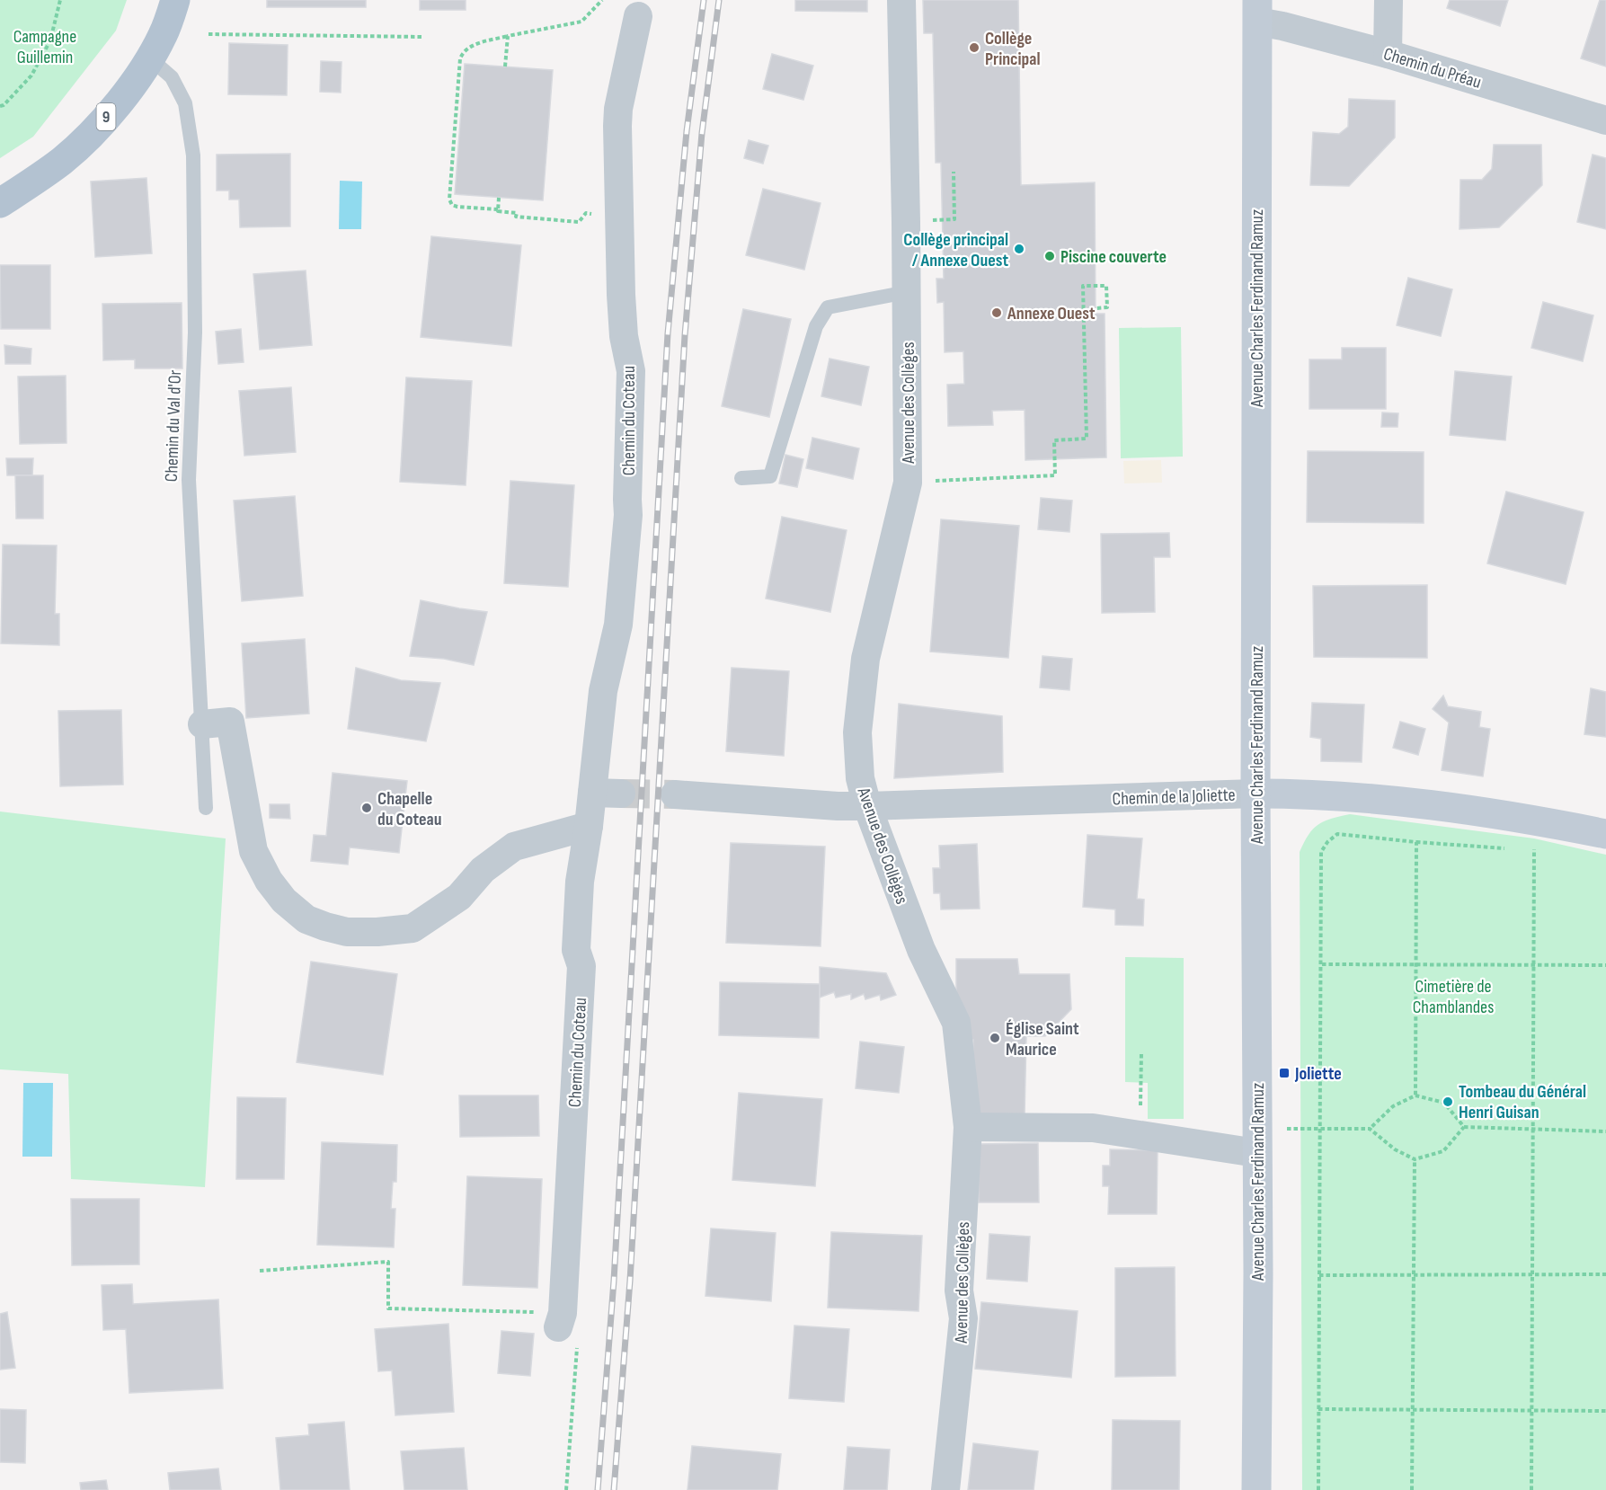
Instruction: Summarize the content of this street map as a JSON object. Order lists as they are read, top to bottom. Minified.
{"streets":{"main road":["9"],"street":["Chemin du Préau","Avenue Charles Ferdinand Ramuz","Avenue des Collèges","Chemin du Coteau","Chemin de la Joliette"],"lane":["Chemin du Val d'Or"]},"crossings":[["Chemin du Préau","Avenue Charles Ferdinand Ramuz"],["9","Chemin du Val d'Or"],["Avenue Charles Ferdinand Ramuz","Chemin de la Joliette"],["Avenue des Collèges","Chemin de la Joliette"]],"parks":["Campagne Guillemin","Cimetière de Chamblandes"],"places":{"other":["Collège Principal","Collège principal / Annexe Ouest","Piscine couverte","Annexe Ouest","Chapelle du Coteau","Église Saint Maurice","Tombeau du Général Henri Guisan"],"transit":["Joliette"]}}
